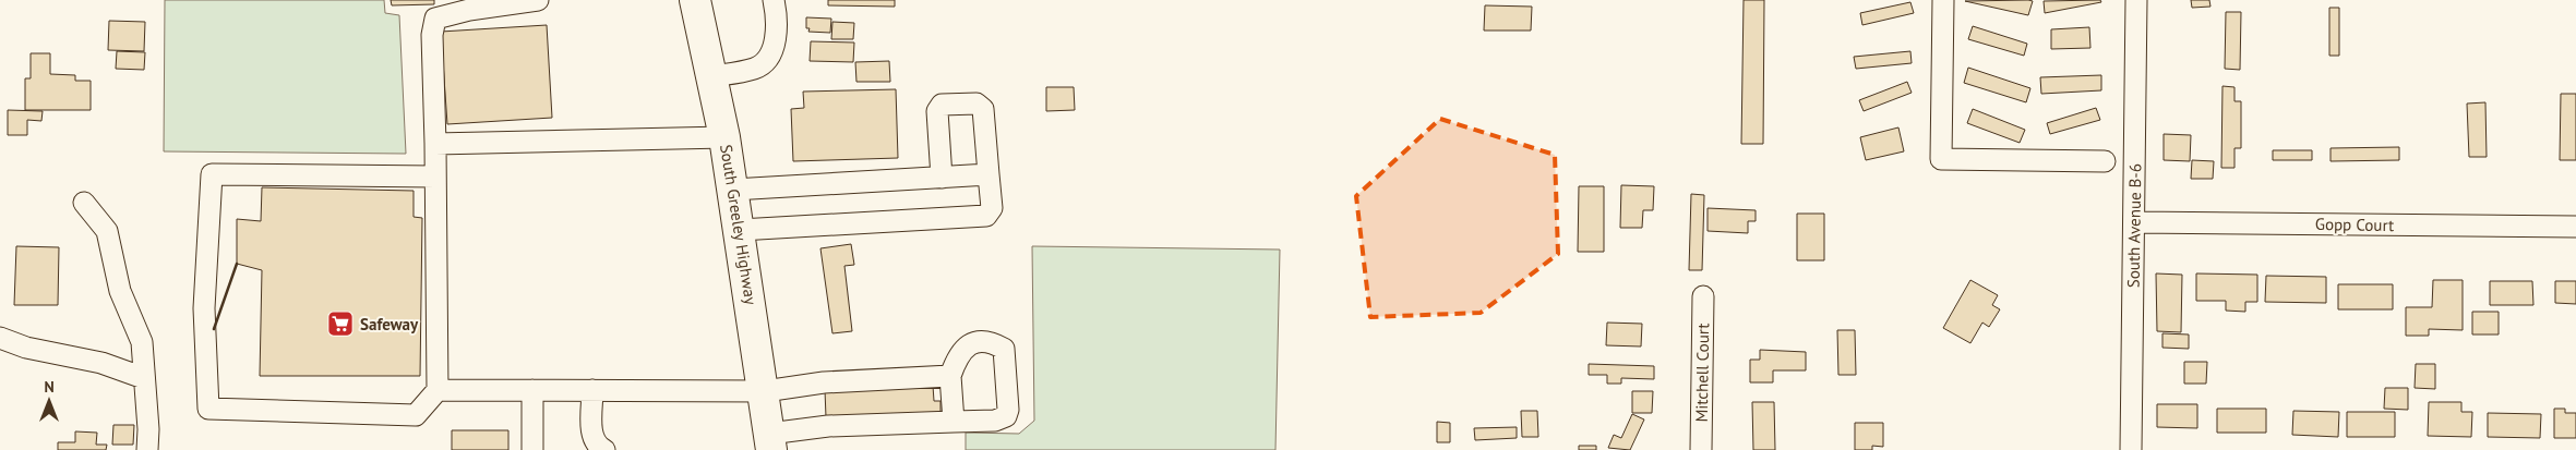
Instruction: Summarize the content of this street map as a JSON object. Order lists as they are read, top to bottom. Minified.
{"streets":{"highway":["South Greeley Highway"],"street":["Gopp Court","South Avenue B-6","Mitchell Court"]},"crossings":[["Gopp Court","South Avenue B-6"]],"places":{"supermarket":["Safeway"]},"north":"top"}
